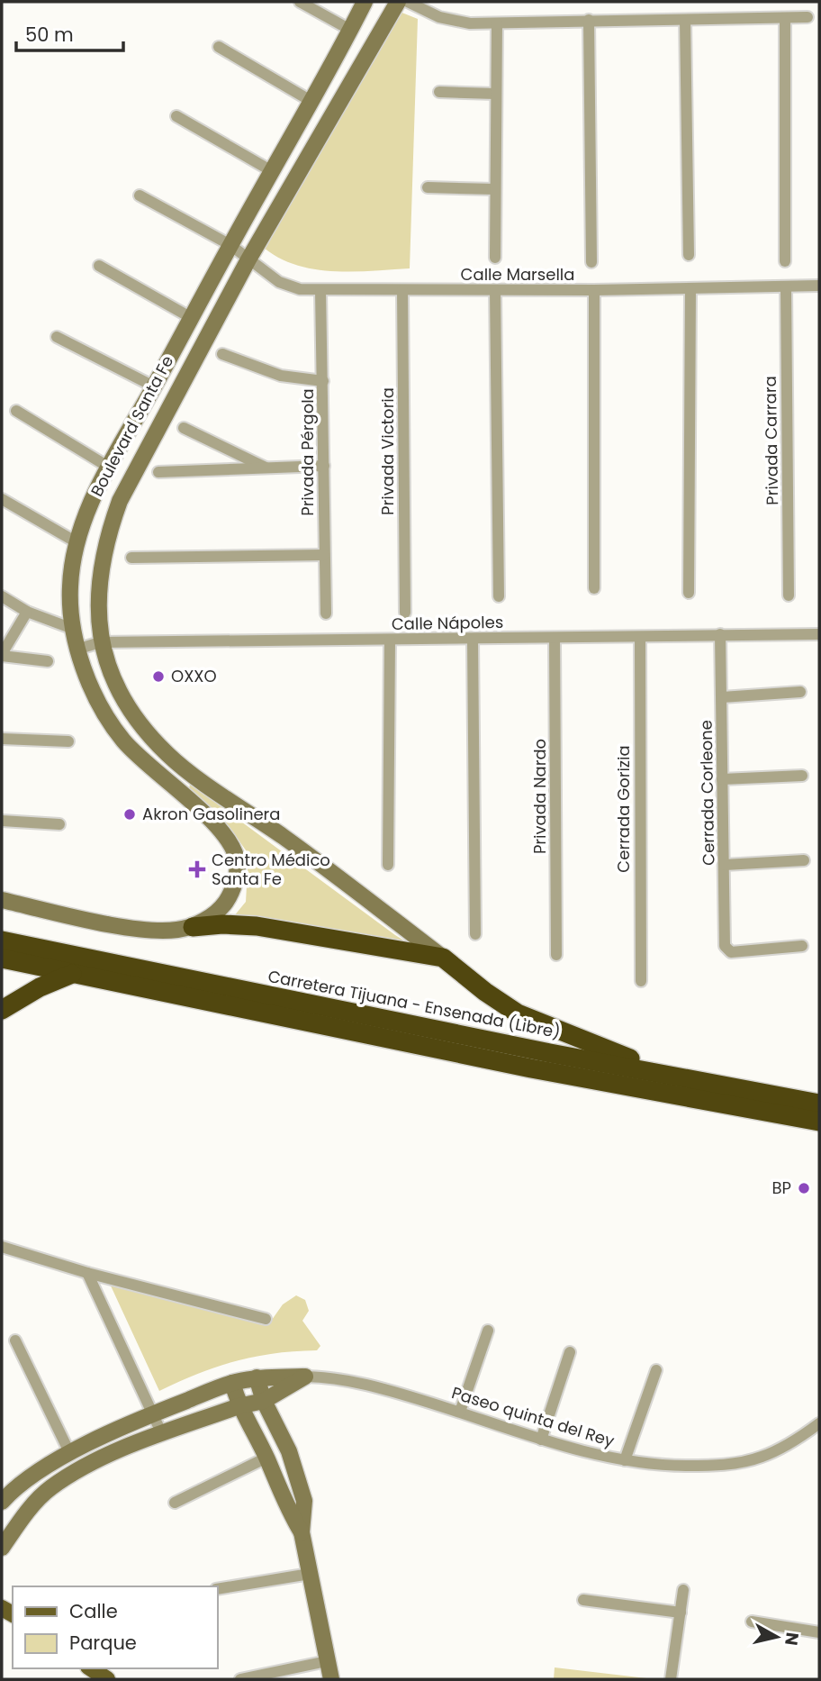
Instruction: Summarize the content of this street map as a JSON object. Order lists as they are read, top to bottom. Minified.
{"streets":{"highway":["Carretera Tijuana - Ensenada (Libre)"],"main road":["Boulevard Santa Fe"],"street":["Calle Marsella","Privada Carrara","Privada Victoria","Privada Pérgola","Calle Nápoles","Cerrada Corleone","Privada Nardo","Cerrada Gorizia","Paseo quinta del Rey"]},"crossings":[["Calle Marsella","Boulevard Santa Fe"],["Calle Marsella","Privada Carrara"],["Calle Marsella","Privada Victoria"],["Calle Marsella","Privada Pérgola"],["Boulevard Santa Fe","Calle Nápoles"],["Calle Nápoles","Cerrada Corleone"],["Calle Nápoles","Privada Nardo"],["Calle Nápoles","Cerrada Gorizia"]],"places":{"other":["OXXO","Akron Gasolinera","BP"],"health":["Centro Médico Santa Fe"]},"legend":["Calle","Parque"],"scale_bar":"50 m","north":"right"}
